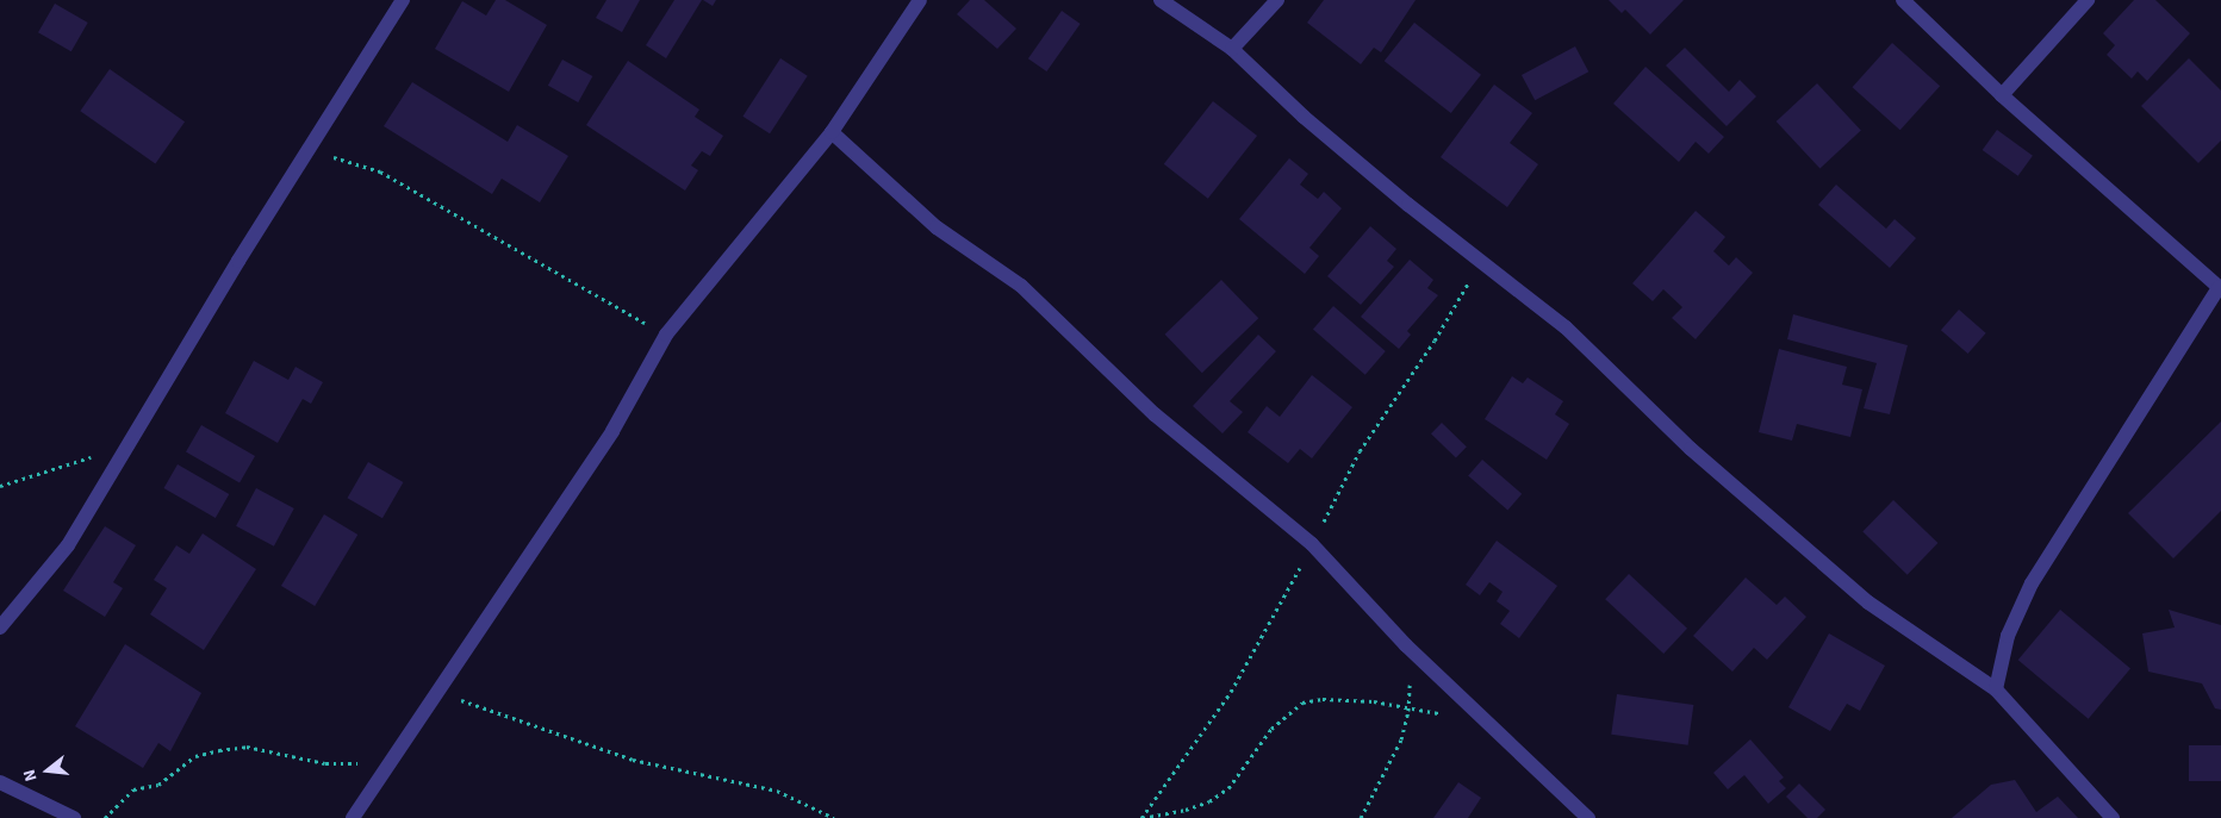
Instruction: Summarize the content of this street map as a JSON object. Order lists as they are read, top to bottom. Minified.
{"north":"left"}
